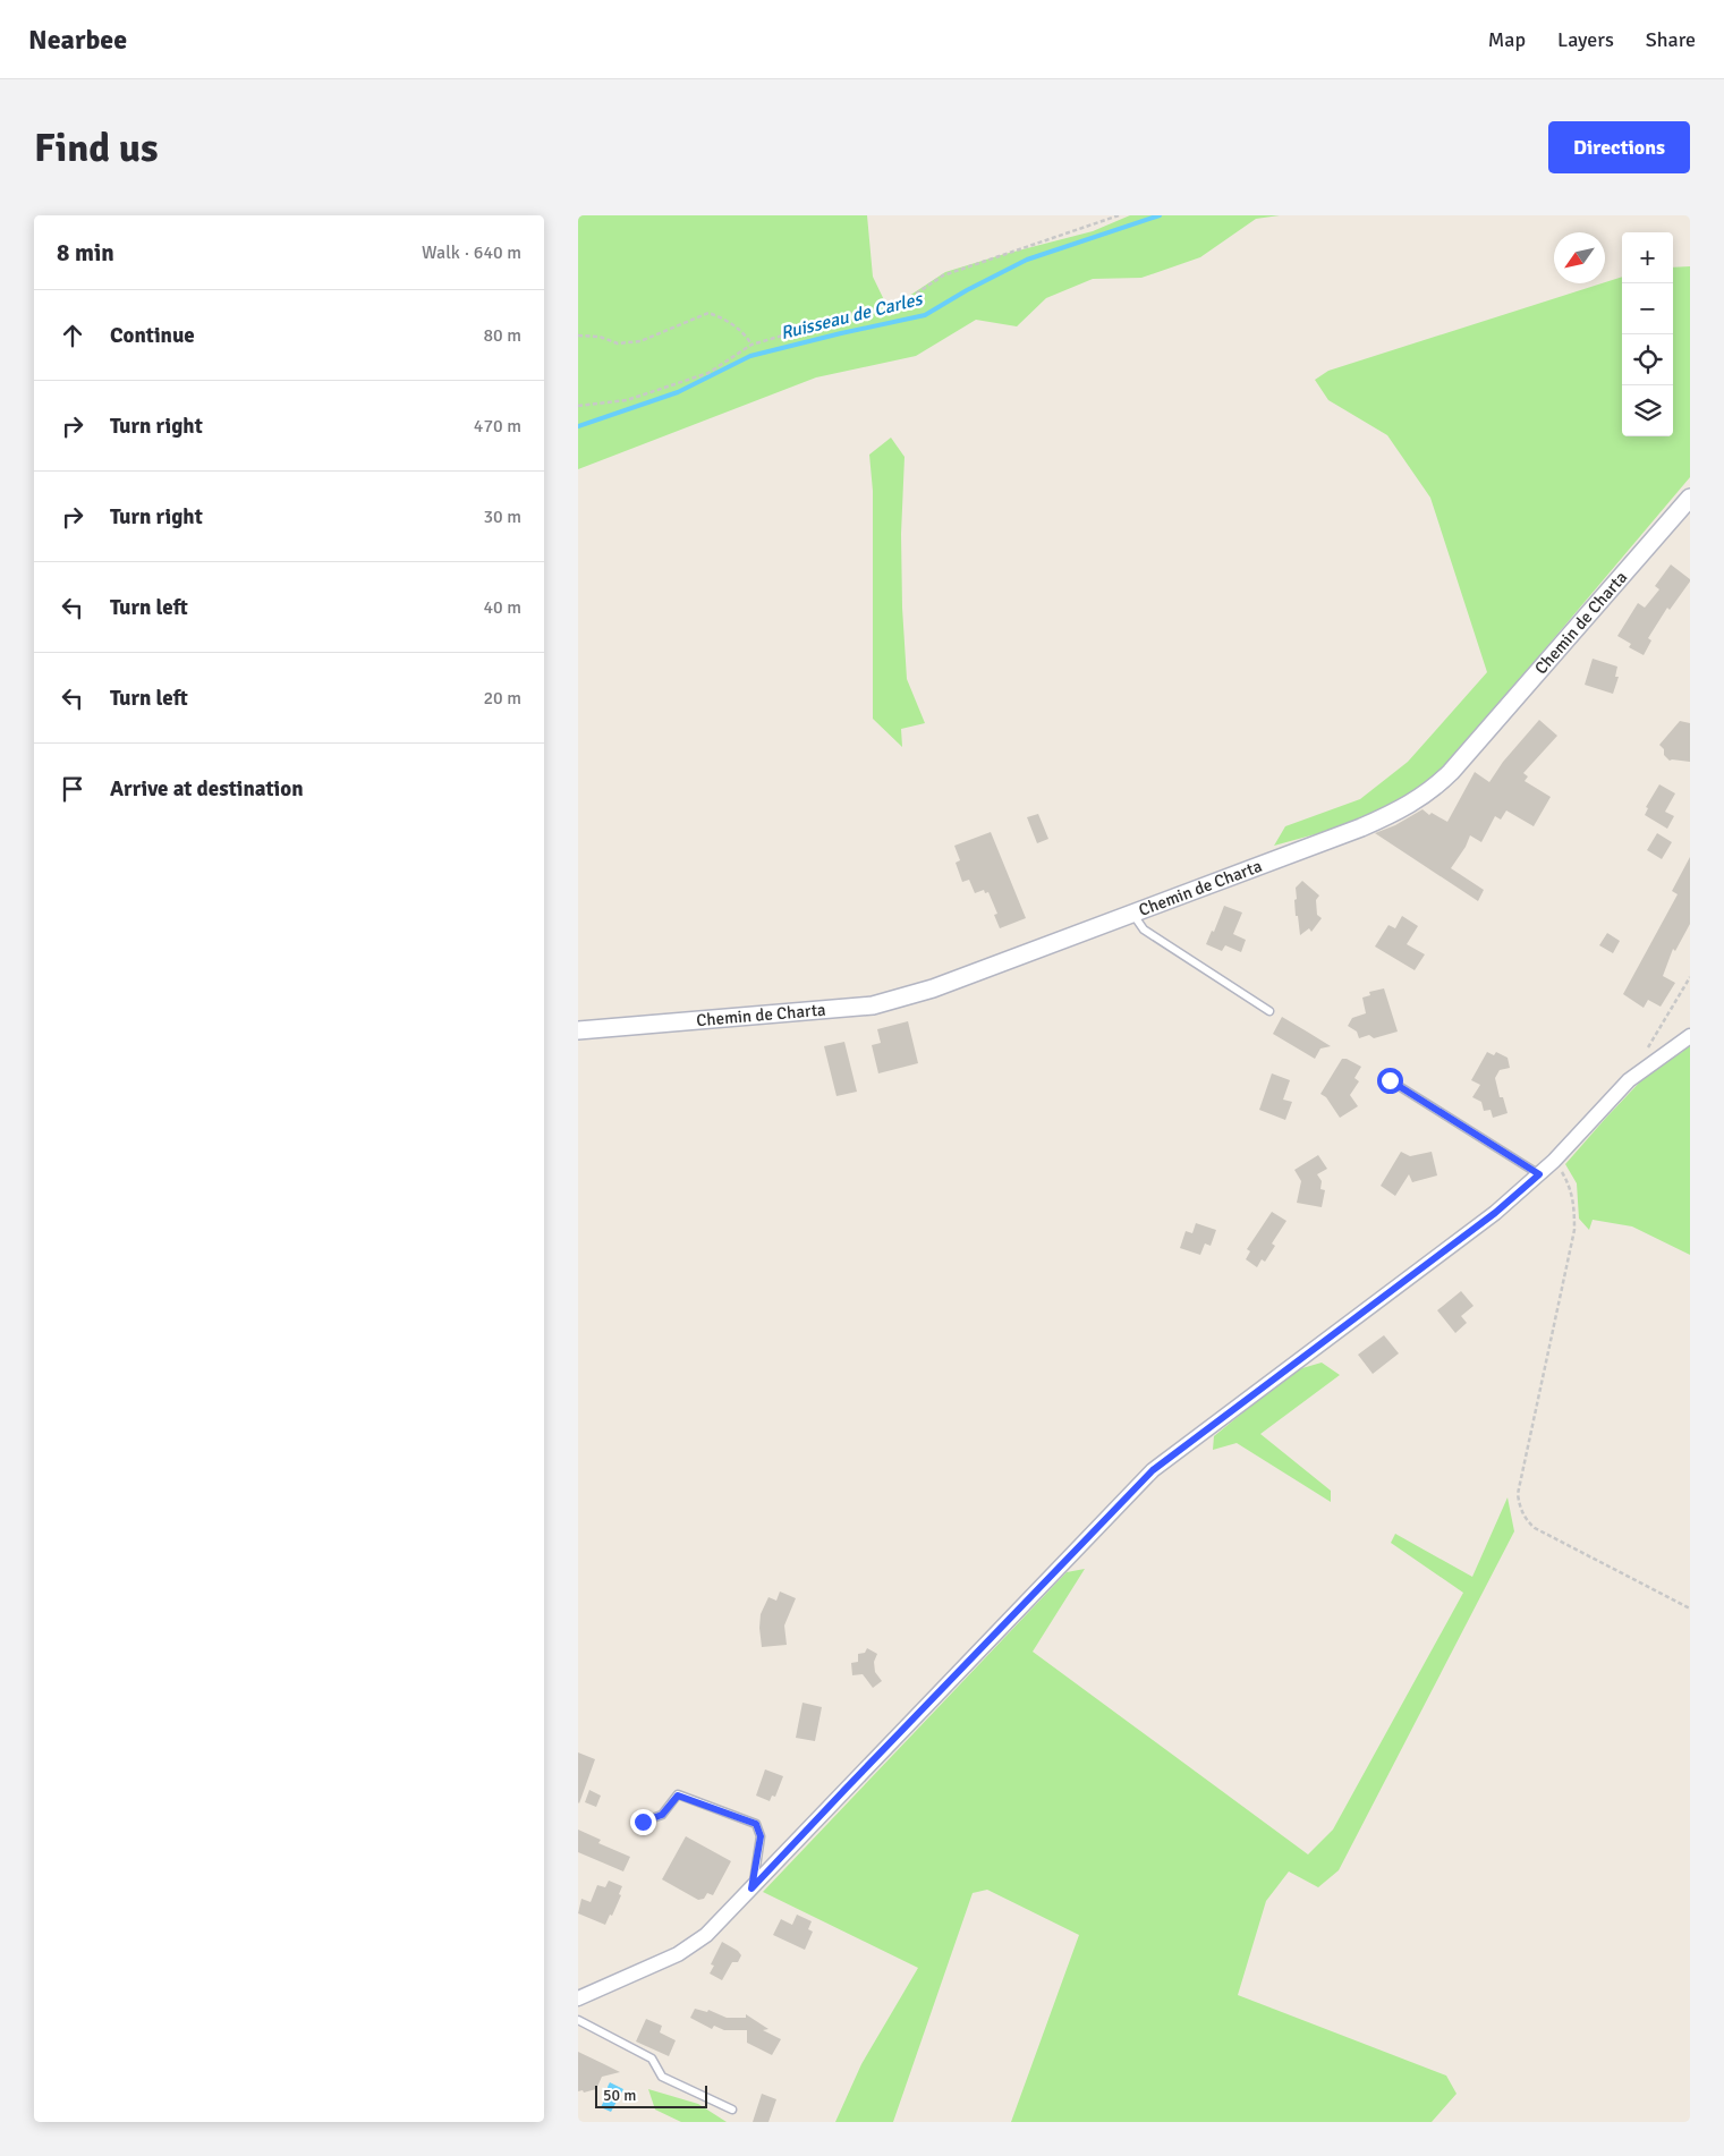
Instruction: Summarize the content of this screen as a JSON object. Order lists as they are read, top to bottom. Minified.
{"streets":{"street":["Chemin de Charta"]},"water":["Ruisseau de Carles"],"scale_bar":"50 m","north":"bottom left","page":{"header":"Nearbee","nav":["Map","Layers","Share"],"buttons":"Directions","title":"Find us","heading":["8 min","Walk · 640 m"],"map_buttons":["+","−"],"list":[["Continue","80 m"],["Turn right","470 m"],["Turn right","30 m"],["Turn left","40 m"],["Turn left","20 m"],"Arrive at destination"],"scale":"50 m"}}
